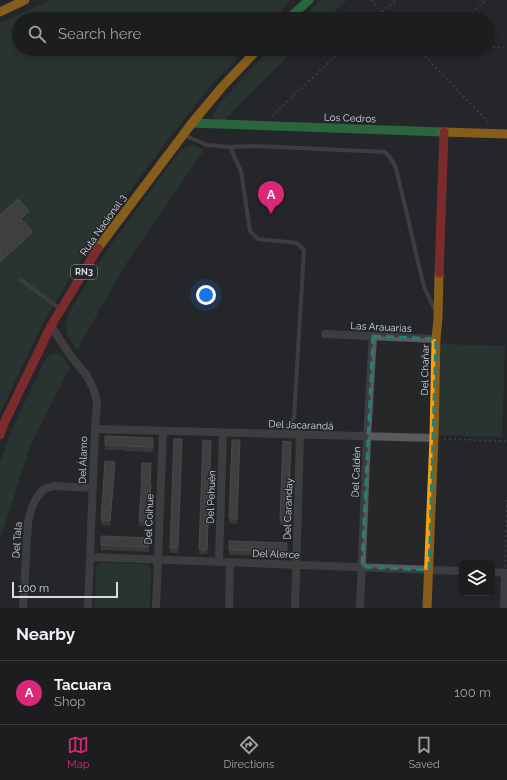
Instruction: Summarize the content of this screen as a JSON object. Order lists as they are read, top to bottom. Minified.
{"streets":{"main road":["Los Cedros","Ruta Nacional 3","RN3","Del Chañar"],"street":["Las Arauarias","Del Jacarandá","Del Álamo","Del Caldén","Del Pehuén","Del Caranday","Del Coihue","Del Tala","Del Alerce"]},"crossings":[["Los Cedros","Ruta Nacional 3"],["Los Cedros","Del Chañar"],["Ruta Nacional 3","Del Álamo"],["Las Arauarias","Del Chañar"],["Las Arauarias","Del Caldén"],["Del Chañar","Del Jacarandá"],["Del Chañar","Del Alerce"],["Del Jacarandá","Del Álamo"],["Del Jacarandá","Del Caldén"],["Del Jacarandá","Del Pehuén"],["Del Jacarandá","Del Caranday"],["Del Jacarandá","Del Coihue"],["Del Álamo","Del Tala"],["Del Álamo","Del Alerce"],["Del Caldén","Del Alerce"],["Del Pehuén","Del Alerce"],["Del Caranday","Del Alerce"],["Del Coihue","Del Alerce"]],"scale_bar":"100 m","page":{"search":"Search here","pins":"A","scale":"100 m","heading":"Nearby","list":[{"mark":"A","name":"Tacuara","note":"Shop","value":"100 m"}],"nav":["Map","Directions","Saved"]}}
